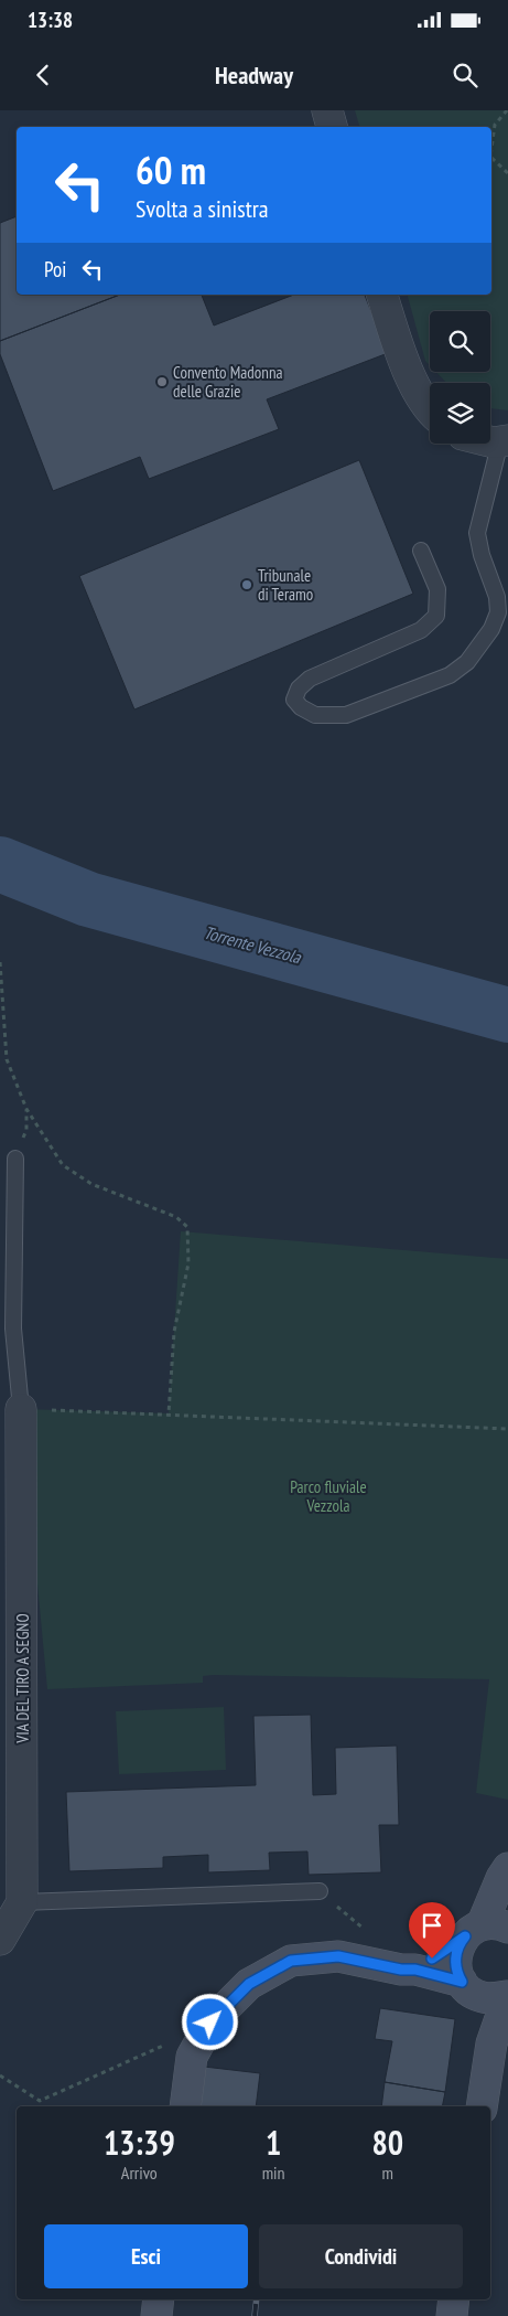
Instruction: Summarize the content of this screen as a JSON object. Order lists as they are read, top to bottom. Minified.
{"streets":{"street":["VIA DEL TIRO A SEGNO"]},"water":["Torrente Vezzola"],"parks":["Parco fluviale Vezzola"],"places":["Convento Madonna delle Grazie","Tribunale di Teramo"],"page":{"status":"13:38","header":"Headway","turn":["60 m","Svolta a sinistra"],"then":"Poi","eta":["13:39","Arrivo","1","min","80","m"],"buttons":["Esci","Condividi"]}}
